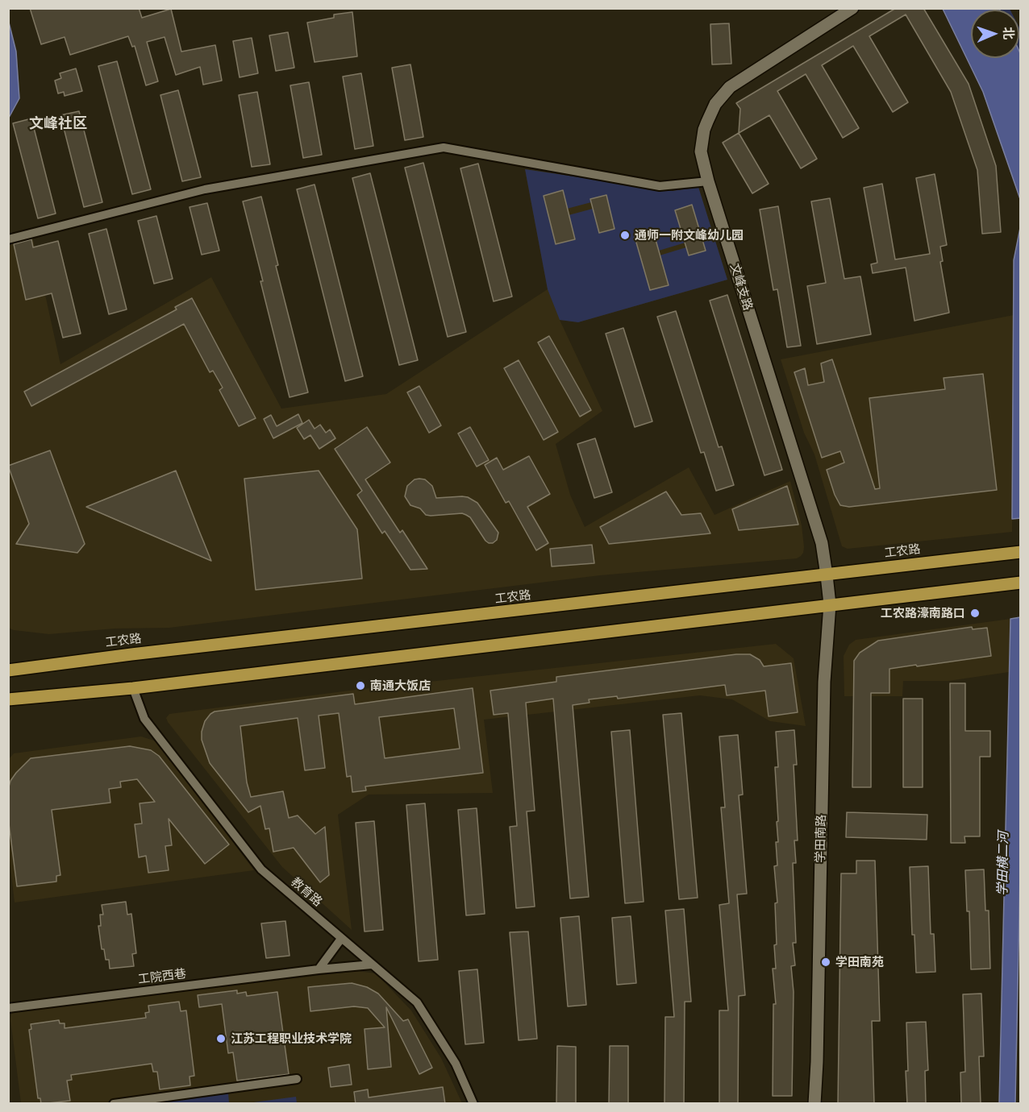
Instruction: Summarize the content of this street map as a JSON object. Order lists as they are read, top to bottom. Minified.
{"streets":{"main road":["工农路"],"street":["文峰支路","学田南路","教育路","工院西巷"]},"crossings":[["文峰支路","工农路"],["文峰支路","学田南路"],["工农路","学田南路"],["教育路","工院西巷"]],"districts":["文峰社区"],"water":["学田横二河"],"places":["通师一附文峰幼儿园","工农路濠南路口","南通大饭店","学田南苑","江苏工程职业技术学院"],"north":"right"}
